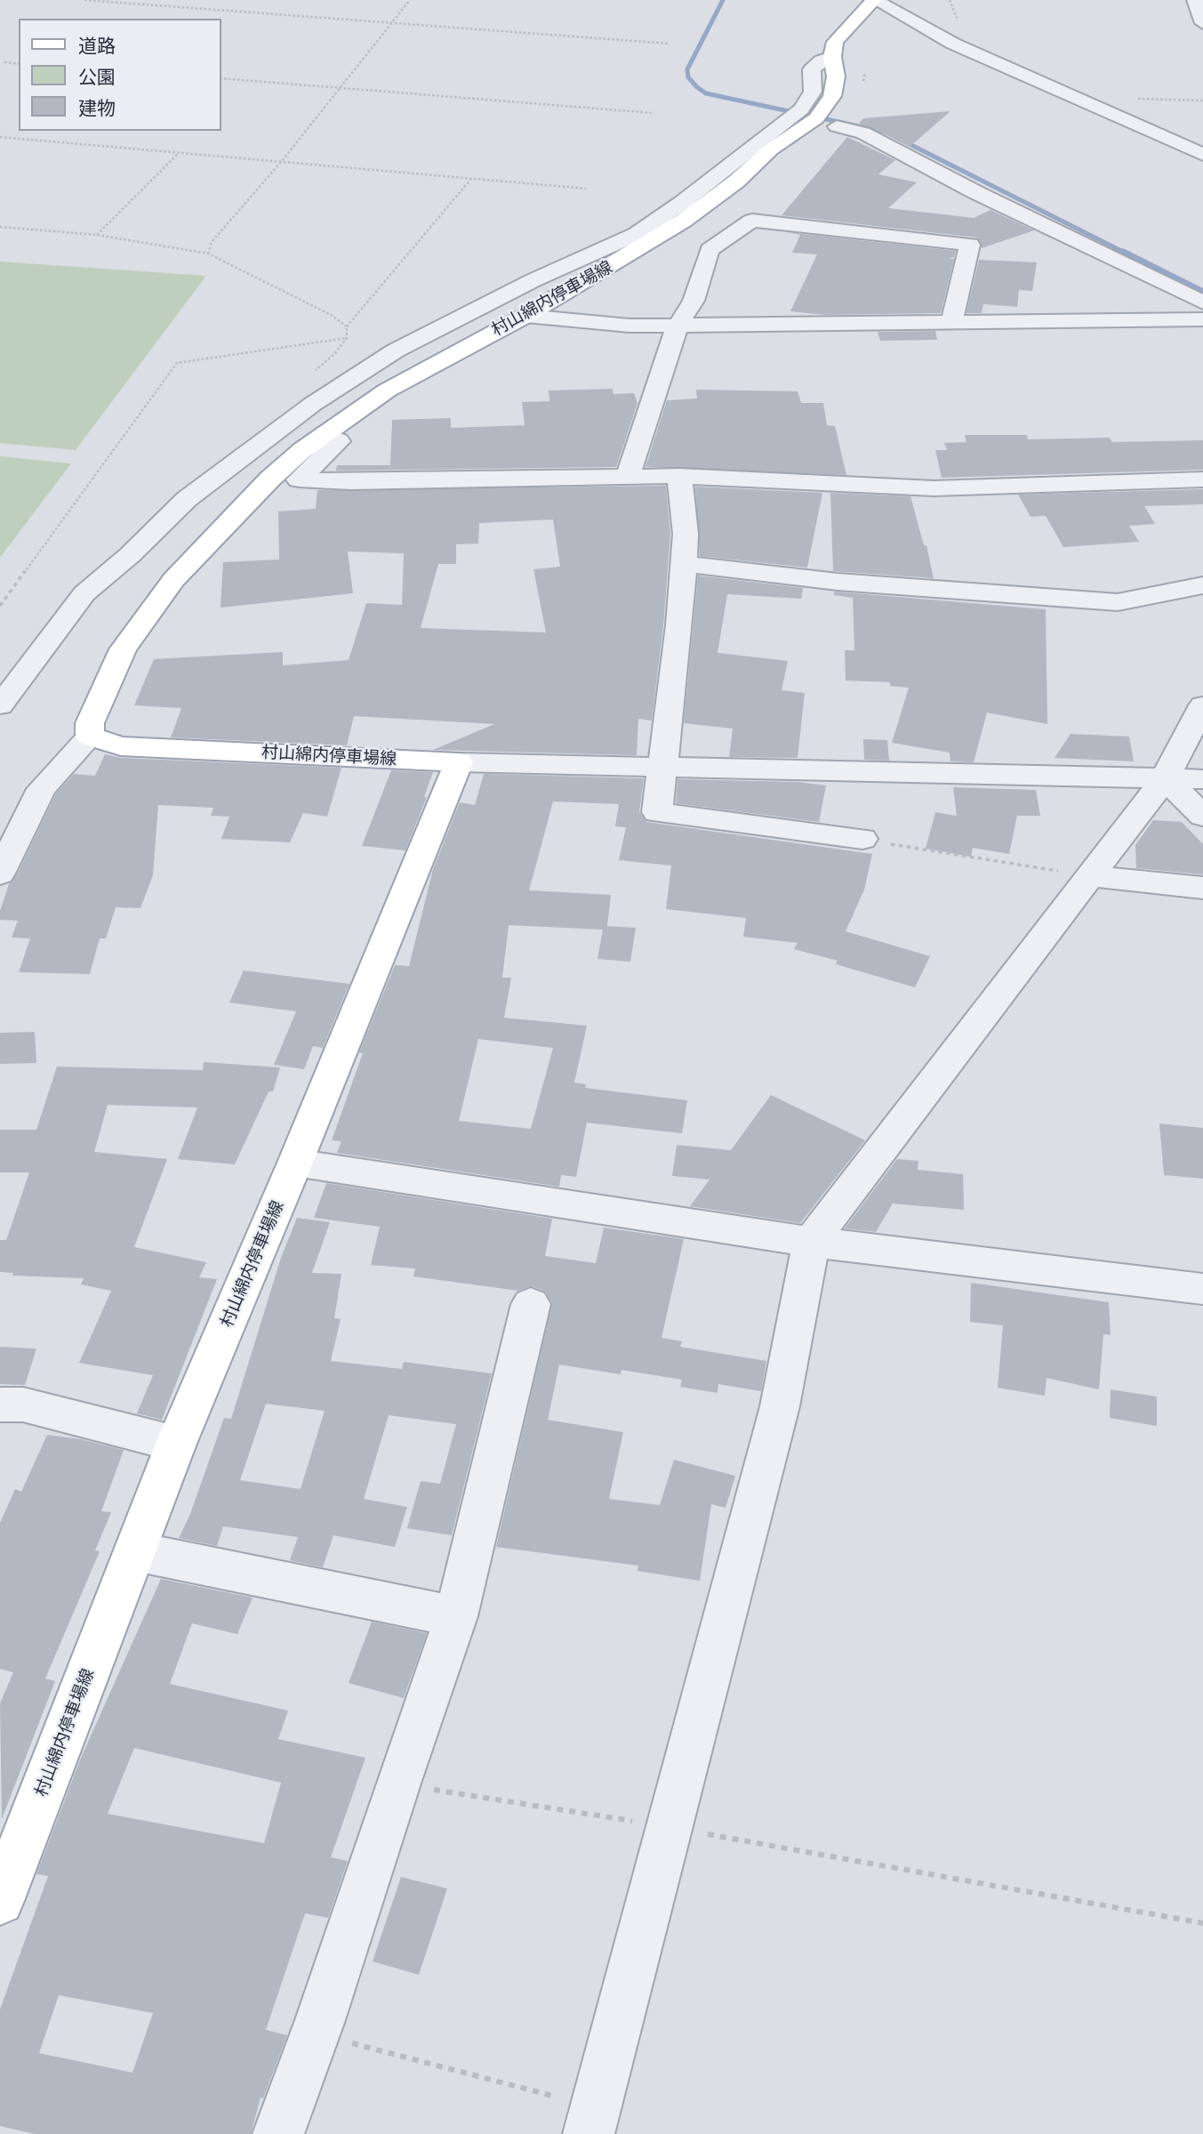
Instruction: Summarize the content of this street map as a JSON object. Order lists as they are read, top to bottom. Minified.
{"streets":{"main road":["村山綿内停車場線"]},"legend":["道路","公園","建物"]}
